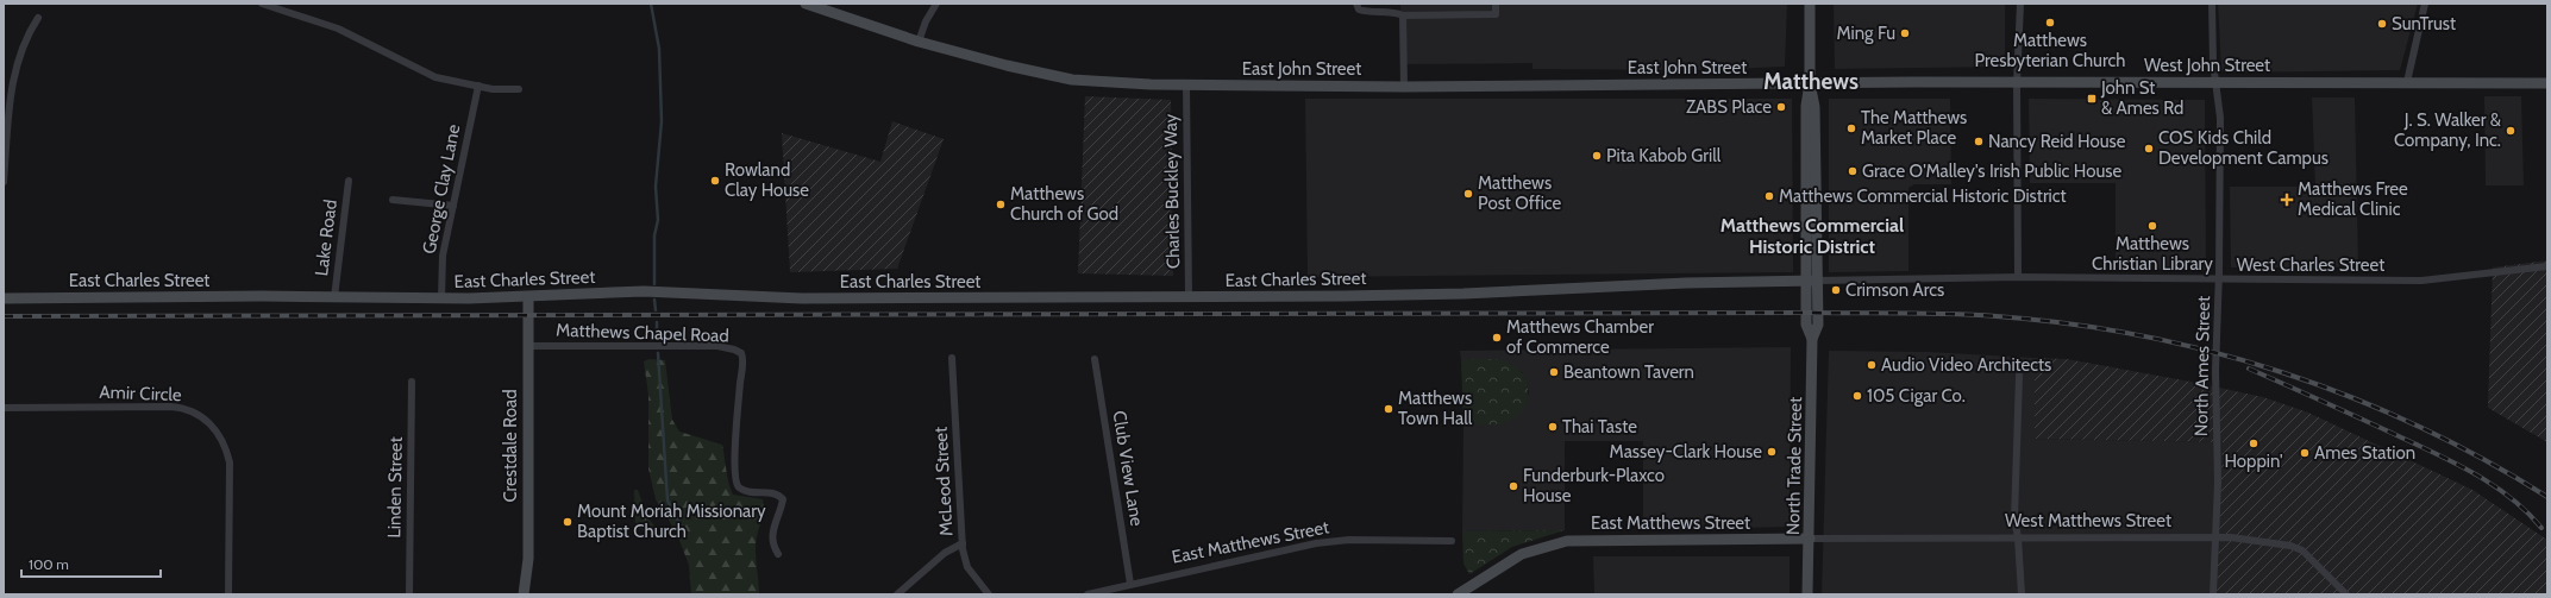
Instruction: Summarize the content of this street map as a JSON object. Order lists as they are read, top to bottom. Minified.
{"streets":{"main road":["West John Street","East John Street","East Charles Street","Crestdale Road","North Trade Street","East Matthews Street"],"street":["George Clay Lane","Charles Buckley Way","Lake Road","West Charles Street","Matthews Chapel Road","North Ames Street","Amir Circle","Club View Lane","McLeod Street","Linden Street","West Matthews Street"]},"crossings":[["West John Street","East John Street"],["West John Street","North Ames Street"],["West John Street","North Trade Street"],["East John Street","Charles Buckley Way"],["East John Street","North Trade Street"],["George Clay Lane","East Charles Street"],["Charles Buckley Way","East Charles Street"],["Lake Road","East Charles Street"],["West Charles Street","East Charles Street"],["West Charles Street","North Ames Street"],["West Charles Street","North Trade Street"],["East Charles Street","Crestdale Road"],["East Charles Street","North Trade Street"],["Matthews Chapel Road","Crestdale Road"],["North Ames Street","West Matthews Street"],["North Trade Street","West Matthews Street"],["North Trade Street","East Matthews Street"],["Club View Lane","East Matthews Street"],["West Matthews Street","East Matthews Street"]],"districts":["Matthews","Matthews Commercial Historic District"],"places":{"other":["Matthews Presbyterian Church","SunTrust","Ming Fu","ZABS Place","The Matthews Market Place","J. S. Walker & Company, Inc.","Nancy Reid House","COS Kids Child Development Campus","Pita Kabob Grill","Grace O'Malley's Irish Public House","Rowland Clay House","Matthews Post Office","Matthews Commercial Historic District","Matthews Church of God","Matthews Christian Library","Crimson Arcs","Matthews Chamber of Commerce","Audio Video Architects","Beantown Tavern","105 Cigar Co.","Matthews Town Hall","Thai Taste","Hoppin'","Massey-Clark House","Ames Station","Funderburk-Plaxco House","Mount Moriah Missionary Baptist Church"],"transit":["John St & Ames Rd"],"health":["Matthews Free Medical Clinic"]},"scale_bar":"100 m"}
